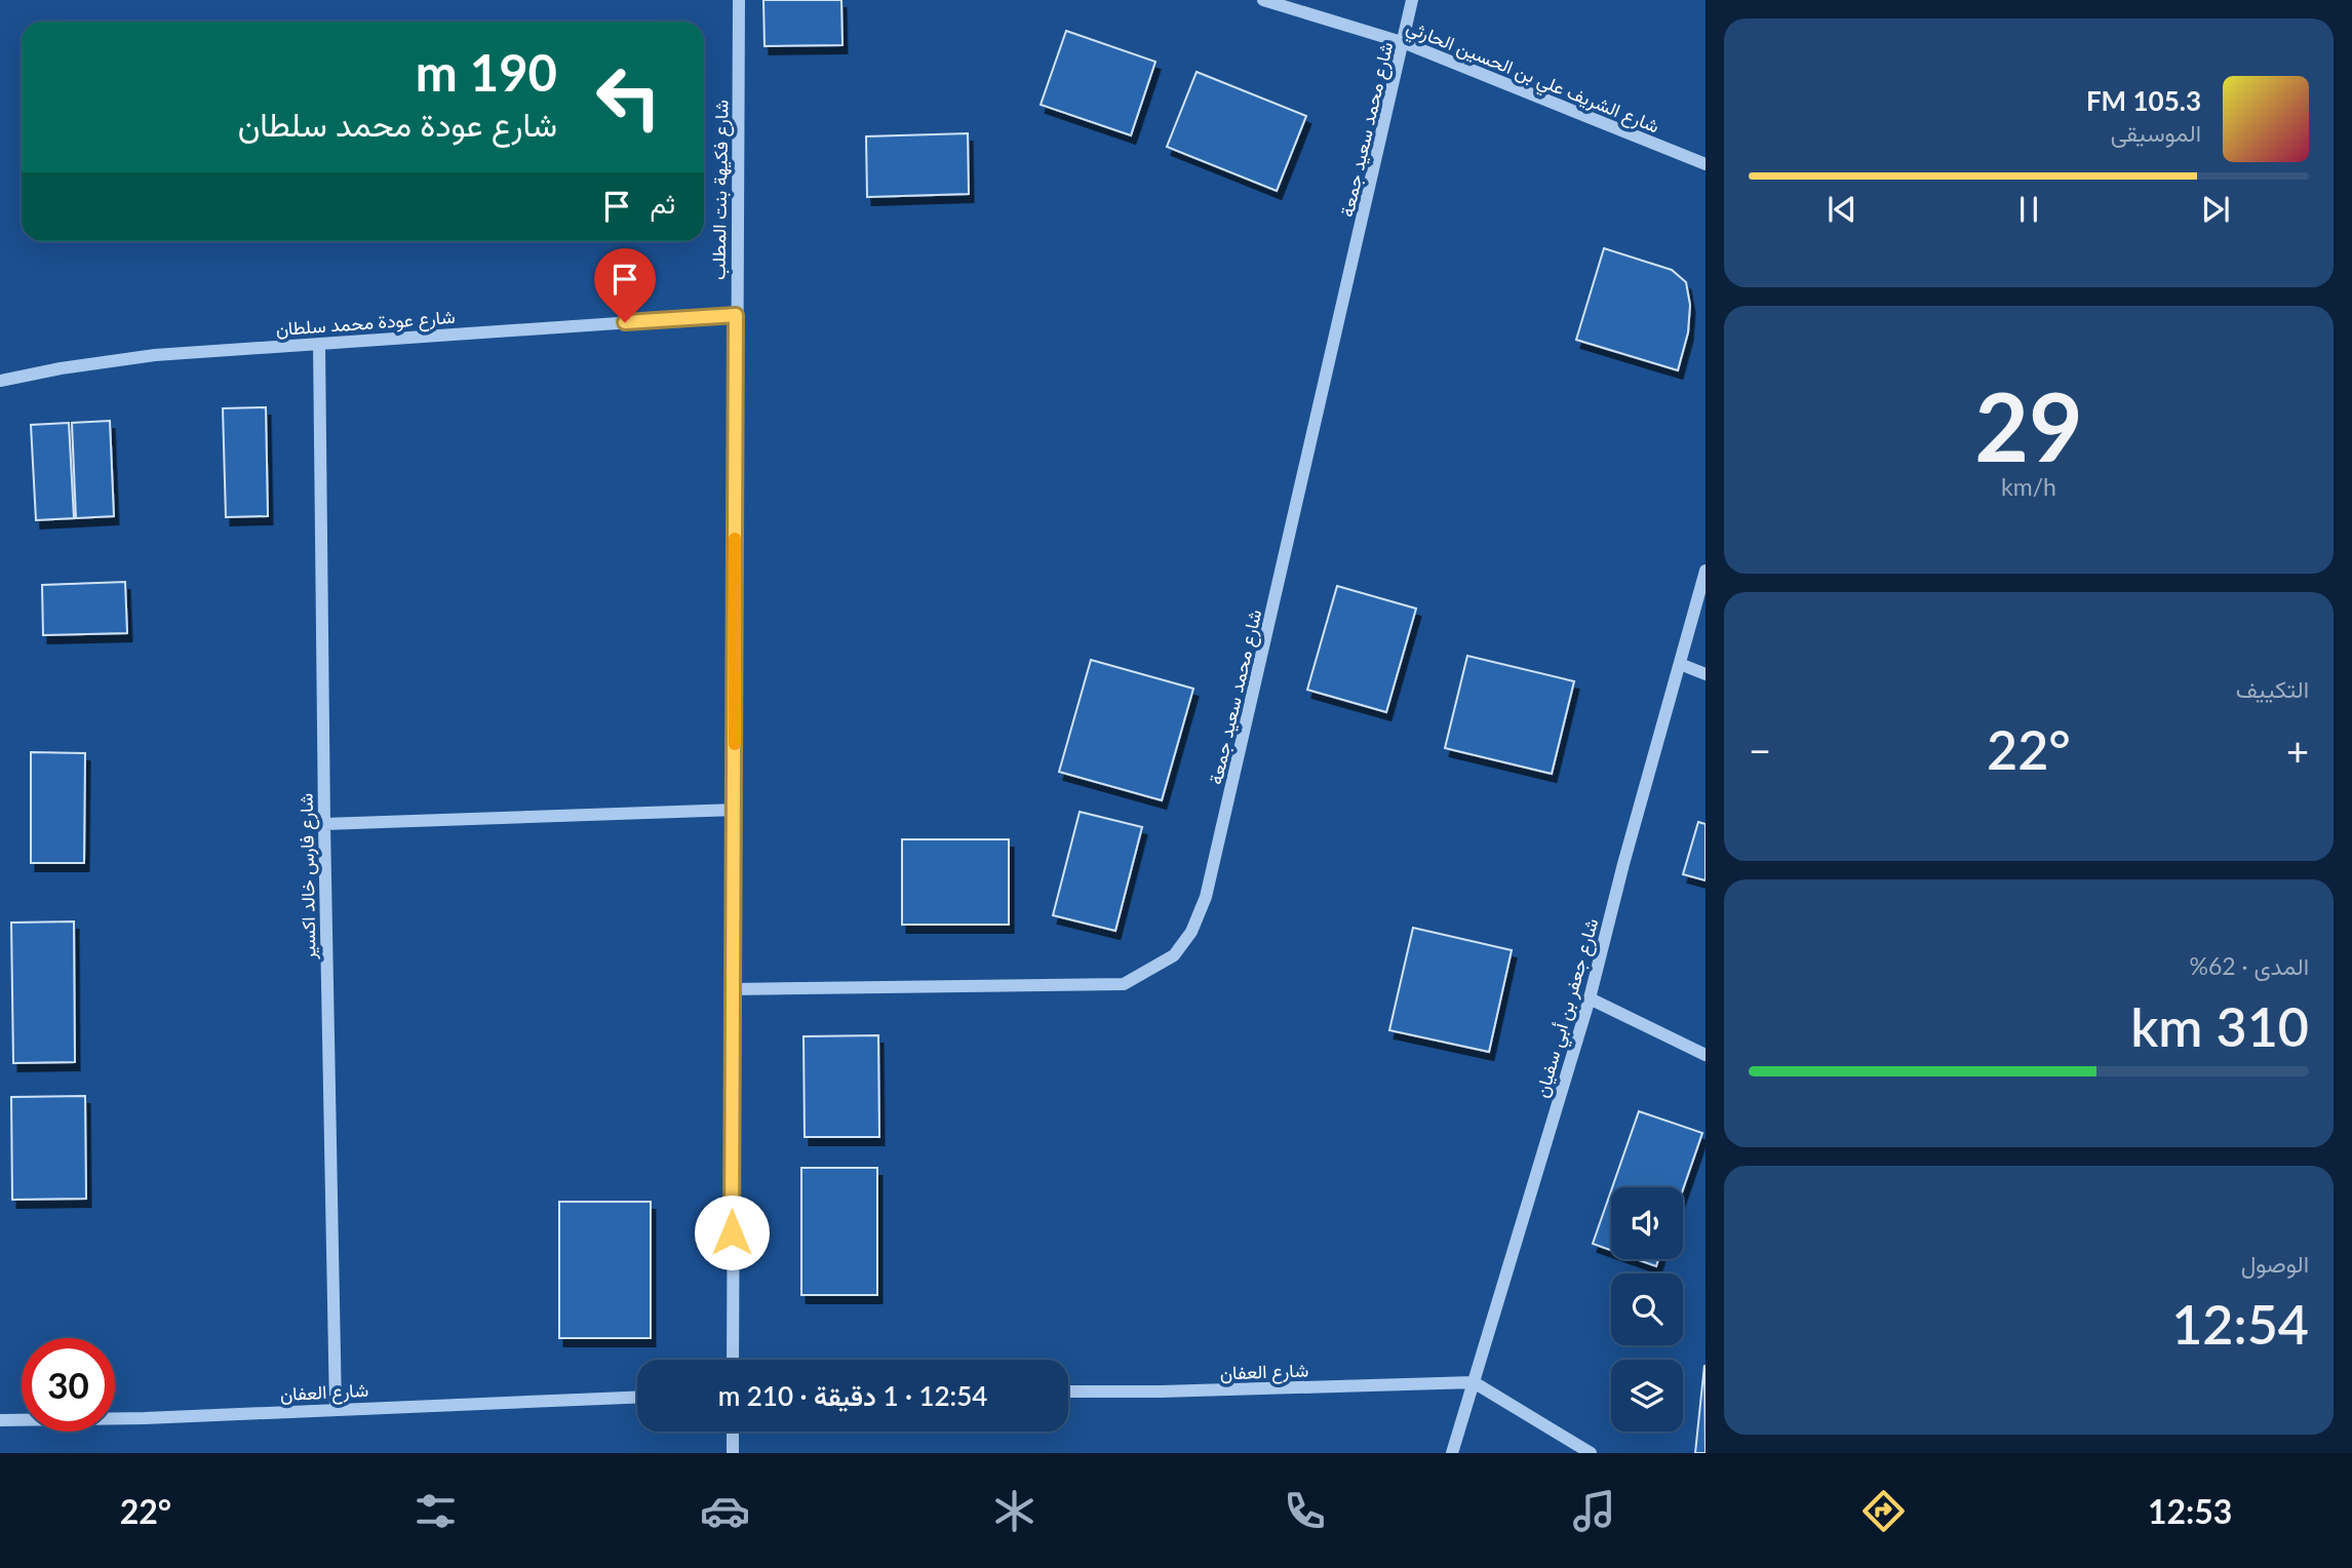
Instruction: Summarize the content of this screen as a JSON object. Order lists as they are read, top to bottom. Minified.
{"streets":{"street":["شارع الشريف علي بن الحسين الحارثي","شارع محمد سعيد جمعة","شارع فكيهة بنت المطلب","شارع عودة محمد سلطان","شارع فارس خالد اكسير","شارع جعفر بن أبي سفيان","شارع العفان"]},"crossings":[["شارع الشريف علي بن الحسين الحارثي","شارع محمد سعيد جمعة"],["شارع محمد سعيد جمعة","شارع فكيهة بنت المطلب"],["شارع فكيهة بنت المطلب","شارع عودة محمد سلطان"],["شارع عودة محمد سلطان","شارع فارس خالد اكسير"],["شارع فارس خالد اكسير","شارع العفان"],["شارع جعفر بن أبي سفيان","شارع العفان"]],"page":{"turn":["190 m","شارع عودة محمد سلطان"],"song":["105.3 FM","الموسيقى"],"then":"ثم","tile":[["29","km/h"],"التكييف",["المدى · 62%","310 km"],["الوصول","12:54"]],"heat":["−","22°","+"],"limit":"30","trip":"12:54 · 1 دقيقة · 210 m","tabs":["12:53","22°"]}}
